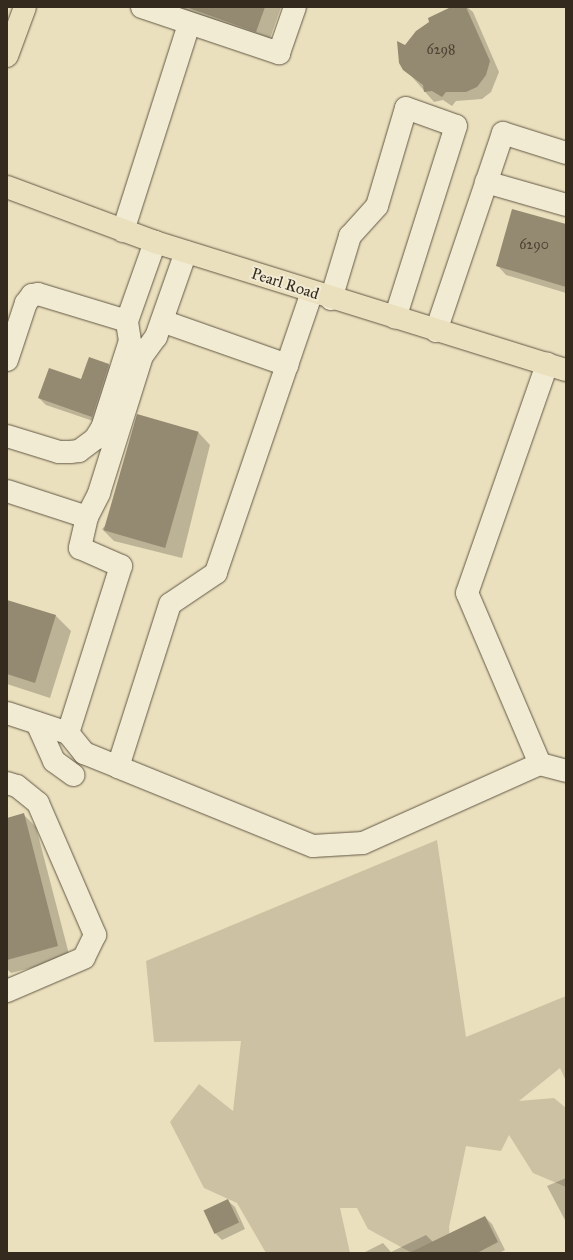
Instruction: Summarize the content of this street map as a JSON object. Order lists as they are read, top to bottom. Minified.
{"streets":{"main road":["Pearl Road"]},"house_numbers":["6298","6290"]}
